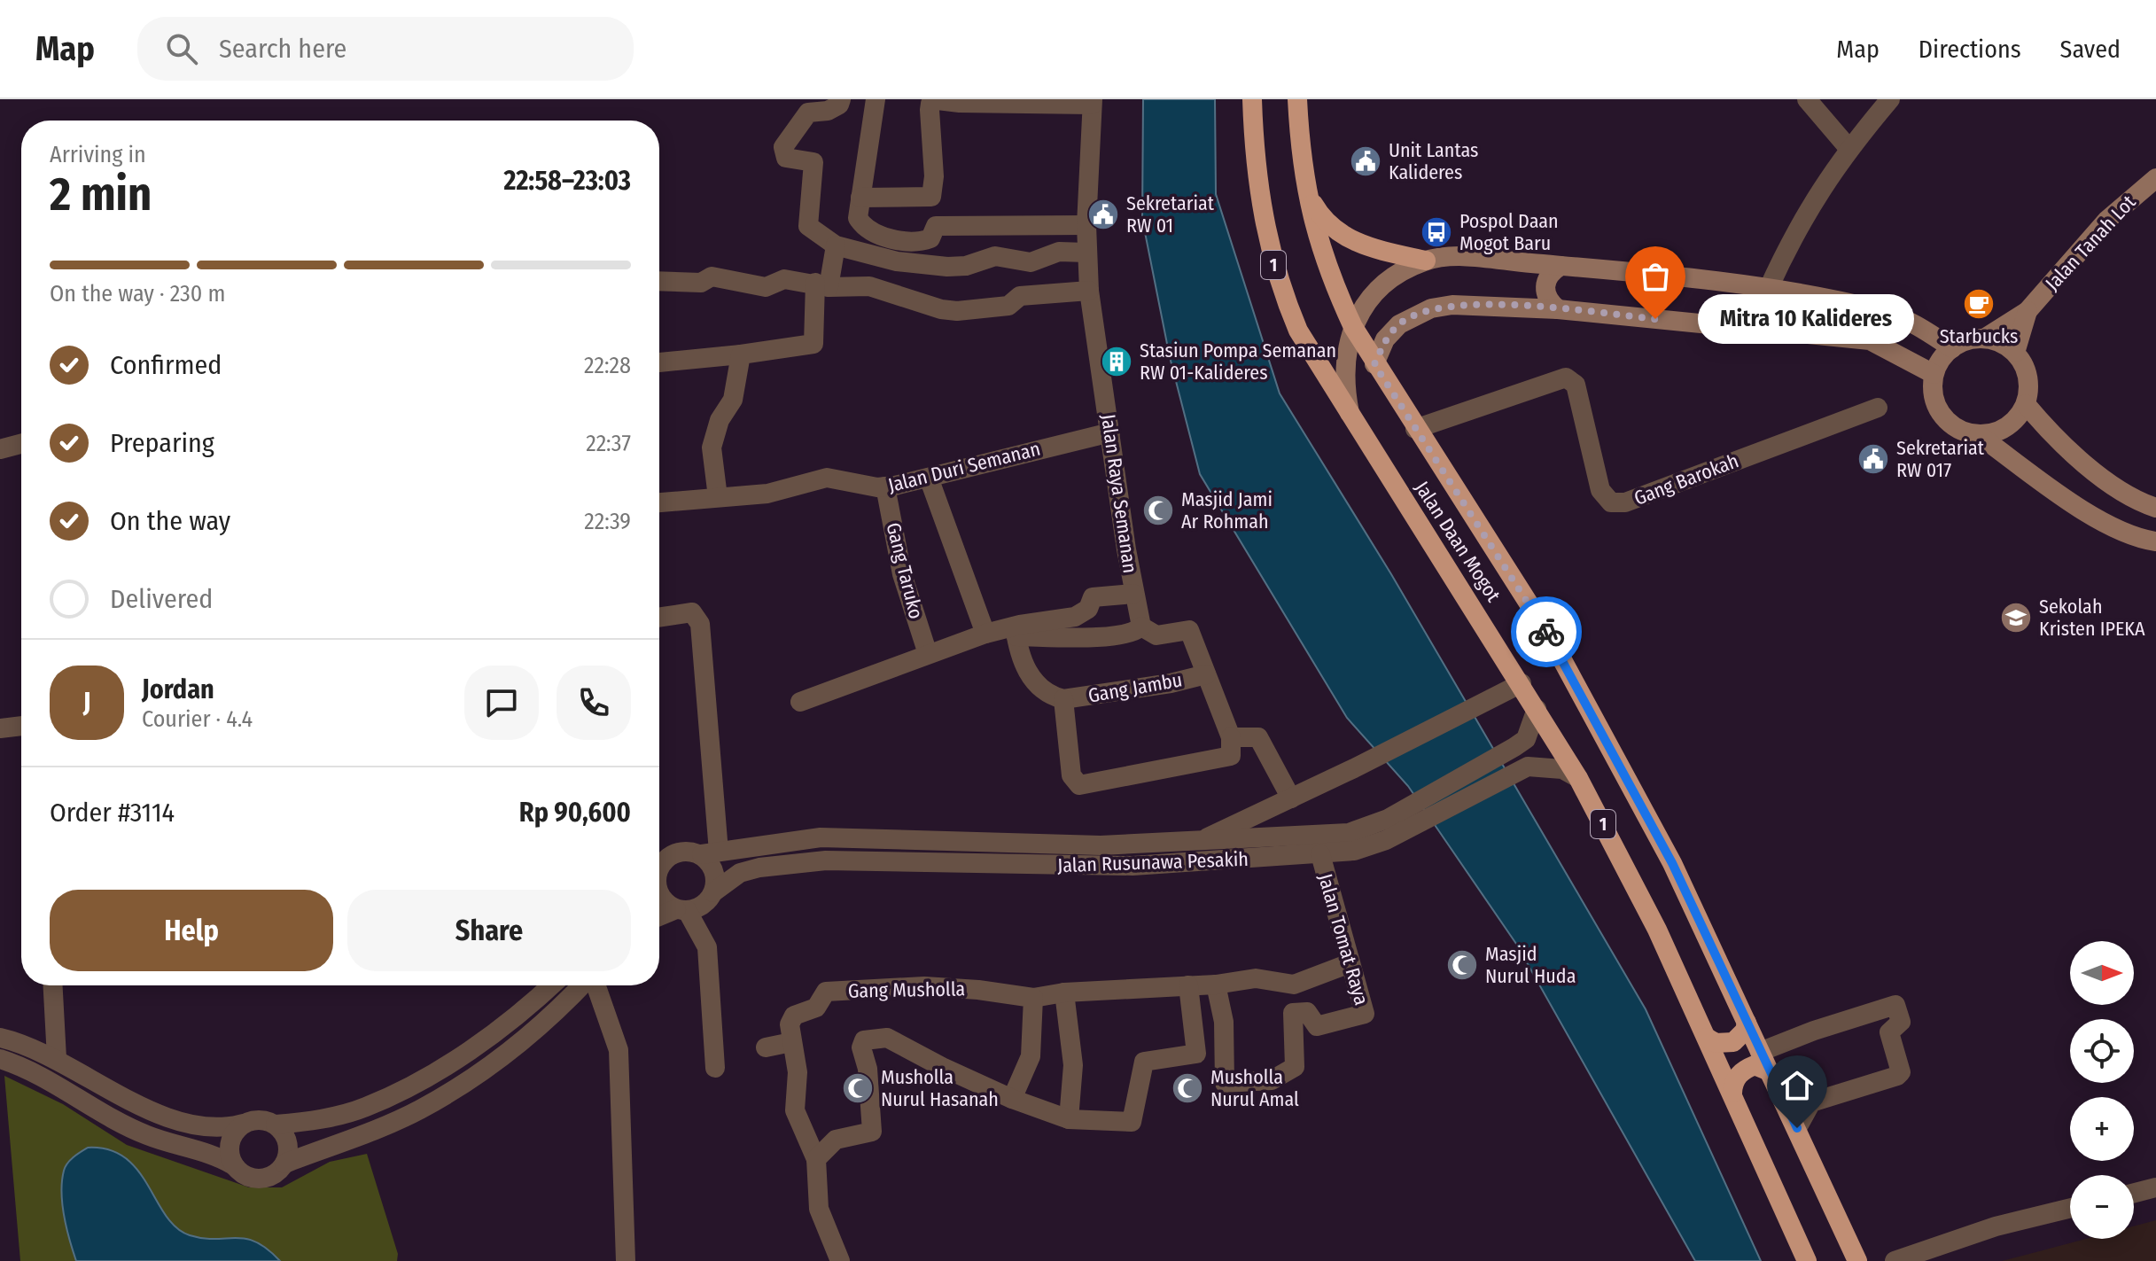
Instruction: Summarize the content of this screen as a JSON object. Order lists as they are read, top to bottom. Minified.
{"streets":{"highway":["1","Jalan Daan Mogot"],"main road":["Jalan Tanah Lot"],"street":["Jalan Duri Semanan","Gang Barokah","Jalan Raya Semanan","Gang Taruko","Gang Jambu","Jalan Rusunawa Pesakih","Jalan Tomat Raya","Gang Musholla"]},"crossings":[["Jalan Duri Semanan","Jalan Raya Semanan"],["Jalan Duri Semanan","Gang Taruko"],["Gang Barokah","Jalan Daan Mogot"],["Jalan Daan Mogot","Jalan Rusunawa Pesakih"],["Jalan Rusunawa Pesakih","Jalan Tomat Raya"]],"places":{"public building":["Unit Lantas Kalideres","Sekretariat RW 01","Sekretariat RW 017"],"bus stop":["Pospol Daan Mogot Baru"],"cafe":["Starbucks"],"other":["Mitra 10 Kalideres"],"building":["Stasiun Pompa Semanan RW 01-Kalideres"],"mosque":["Masjid Jami Ar Rohmah","Masjid Nurul Huda","Musholla Nurul Hasanah","Musholla Nurul Amal"],"school or university":["Sekolah Kristen IPEKA"]},"north":"right","page":{"header":"Map","search":"Search here","nav":["Map","Directions","Saved"],"heading":["2 min","Arriving in","22:58–23:03"],"panel":["Jordan","Courier · 4.4","Order #3114","Rp 90,600"],"bar":"On the way · 230 m","bubble":"Mitra 10 Kalideres","list":[["Confirmed","22:28"],["Preparing","22:37"],["On the way","22:39"],"Delivered"],"round":"J","buttons":["Help","Share"],"map_buttons":["+","−"]}}
